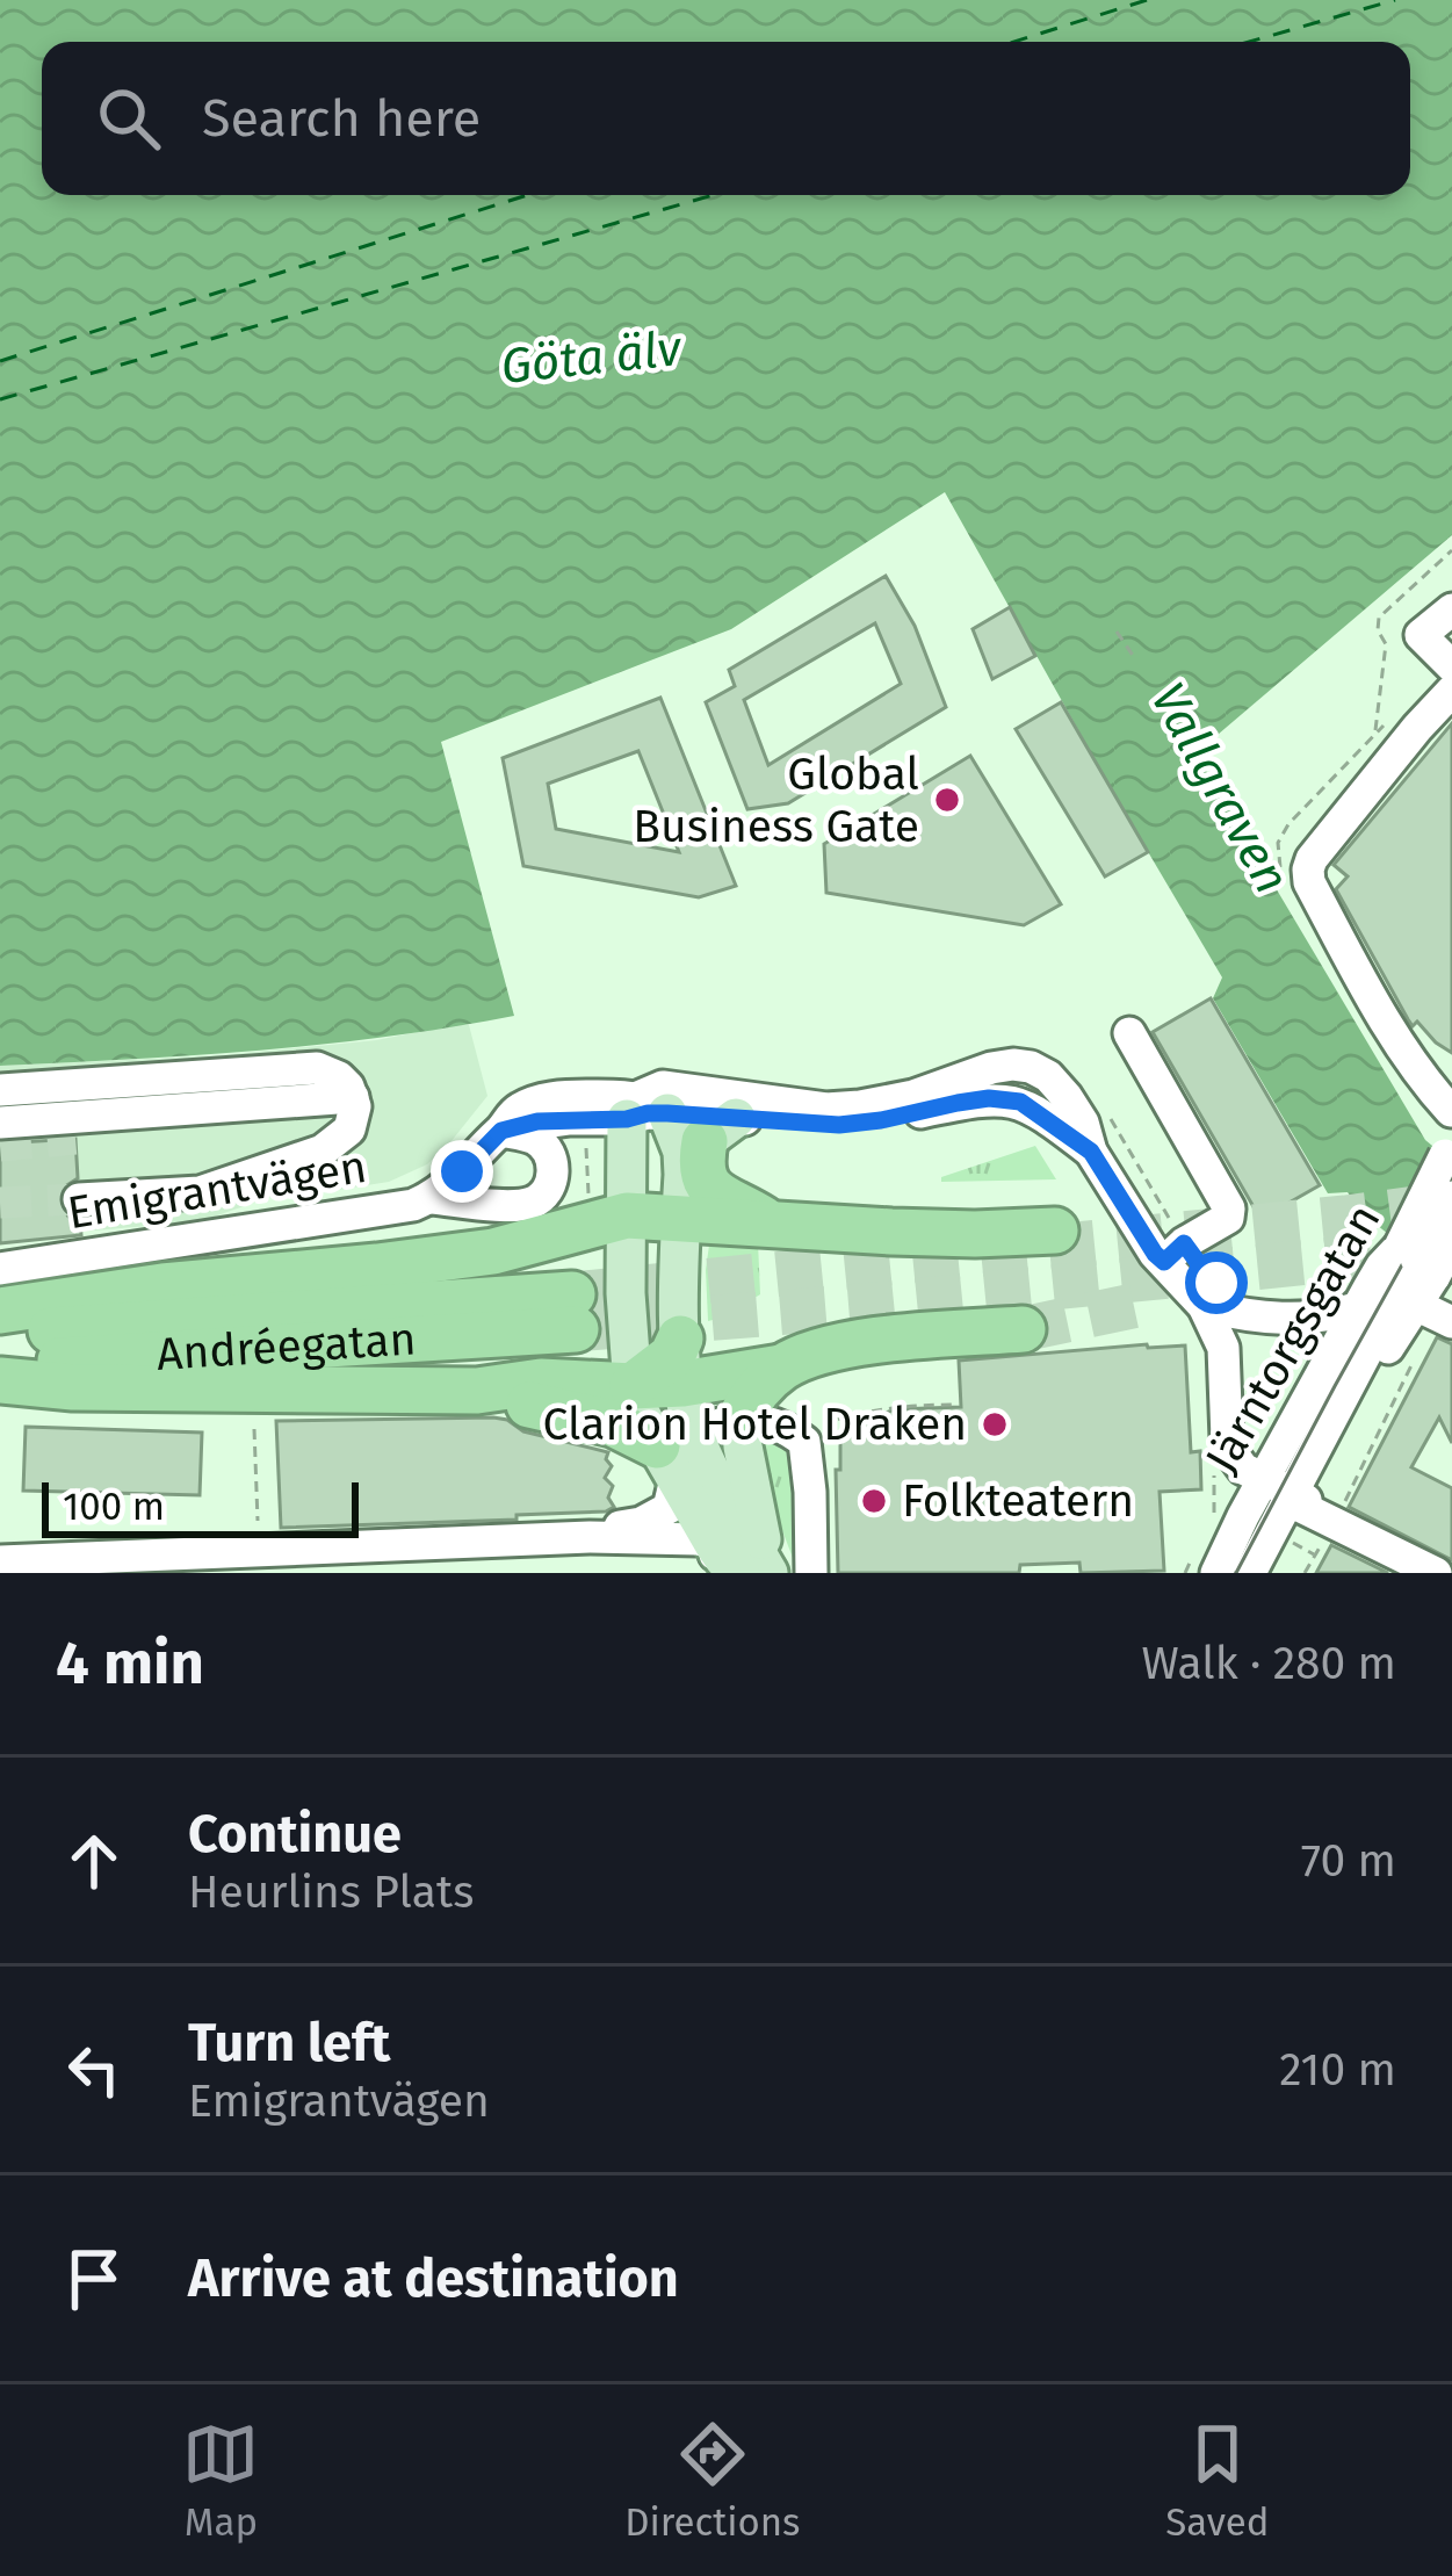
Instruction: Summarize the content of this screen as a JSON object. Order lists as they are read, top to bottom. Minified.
{"streets":{"highway":["Andréegatan"],"street":["Emigrantvägen","Järntorgsgatan"]},"water":["Göta älv","Vallgraven"],"places":["Global Business Gate","Clarion Hotel Draken","Folkteatern"],"scale_bar":"100 m","page":{"search":"Search here","scale":"100 m","heading":["4 min","Walk · 280 m"],"list":[["Continue","Heurlins Plats","70 m"],["Turn left","Emigrantvägen","210 m"],"Arrive at destination"],"nav":["Map","Directions","Saved"]}}
